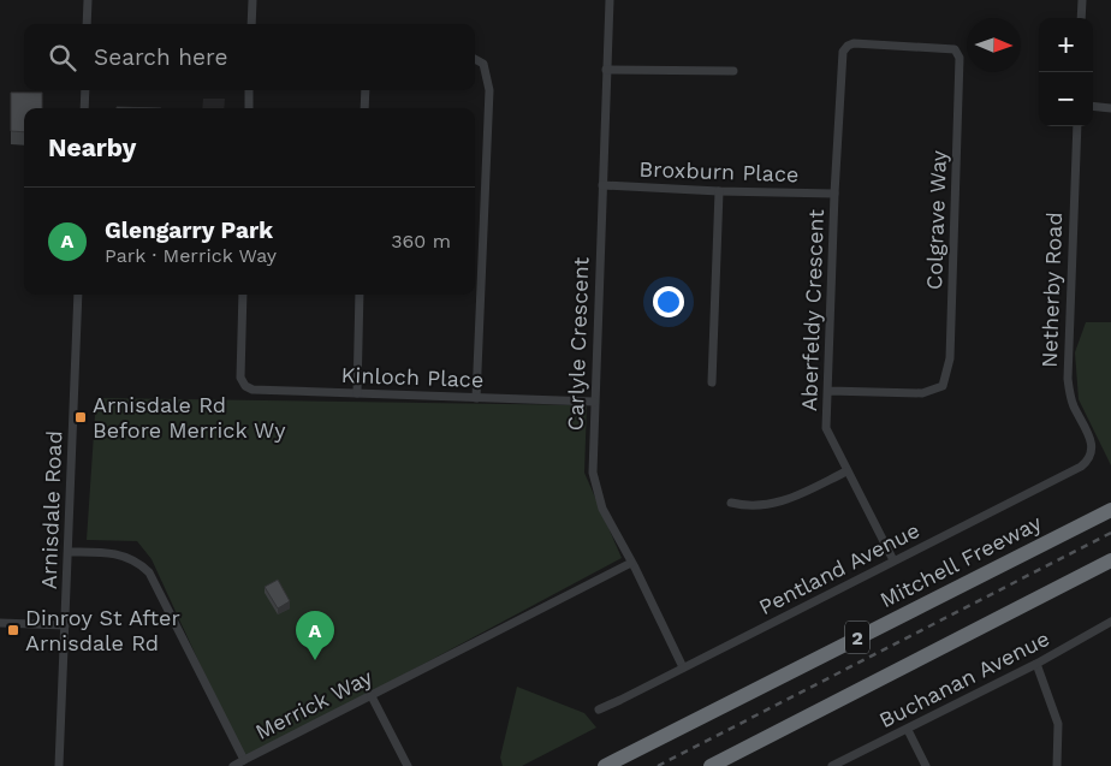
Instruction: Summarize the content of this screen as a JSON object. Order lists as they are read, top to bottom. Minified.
{"streets":{"highway":["Mitchell Freeway","2"],"street":["Broxburn Place","Colgrave Way","Netherby Road","Aberfeldy Crescent","Carlyle Crescent","Kinloch Place","Arnisdale Road","Pentland Avenue","Buchanan Avenue","Merrick Way"]},"crossings":[["Broxburn Place","Aberfeldy Crescent"],["Broxburn Place","Carlyle Crescent"],["Colgrave Way","Aberfeldy Crescent"],["Netherby Road","Pentland Avenue"],["Aberfeldy Crescent","Pentland Avenue"],["Carlyle Crescent","Kinloch Place"],["Carlyle Crescent","Pentland Avenue"],["Carlyle Crescent","Merrick Way"],["Arnisdale Road","Merrick Way"]],"places":{"transit":["Arnisdale Rd Before Merrick Wy","Dinroy St After Arnisdale Rd"]},"north":"right","page":{"map_buttons":["+","−"],"search":"Search here","heading":"Nearby","list":[{"mark":"A","name":"Glengarry Park","note":"Park · Merrick Way","value":"360 m"}],"pins":"A"}}
